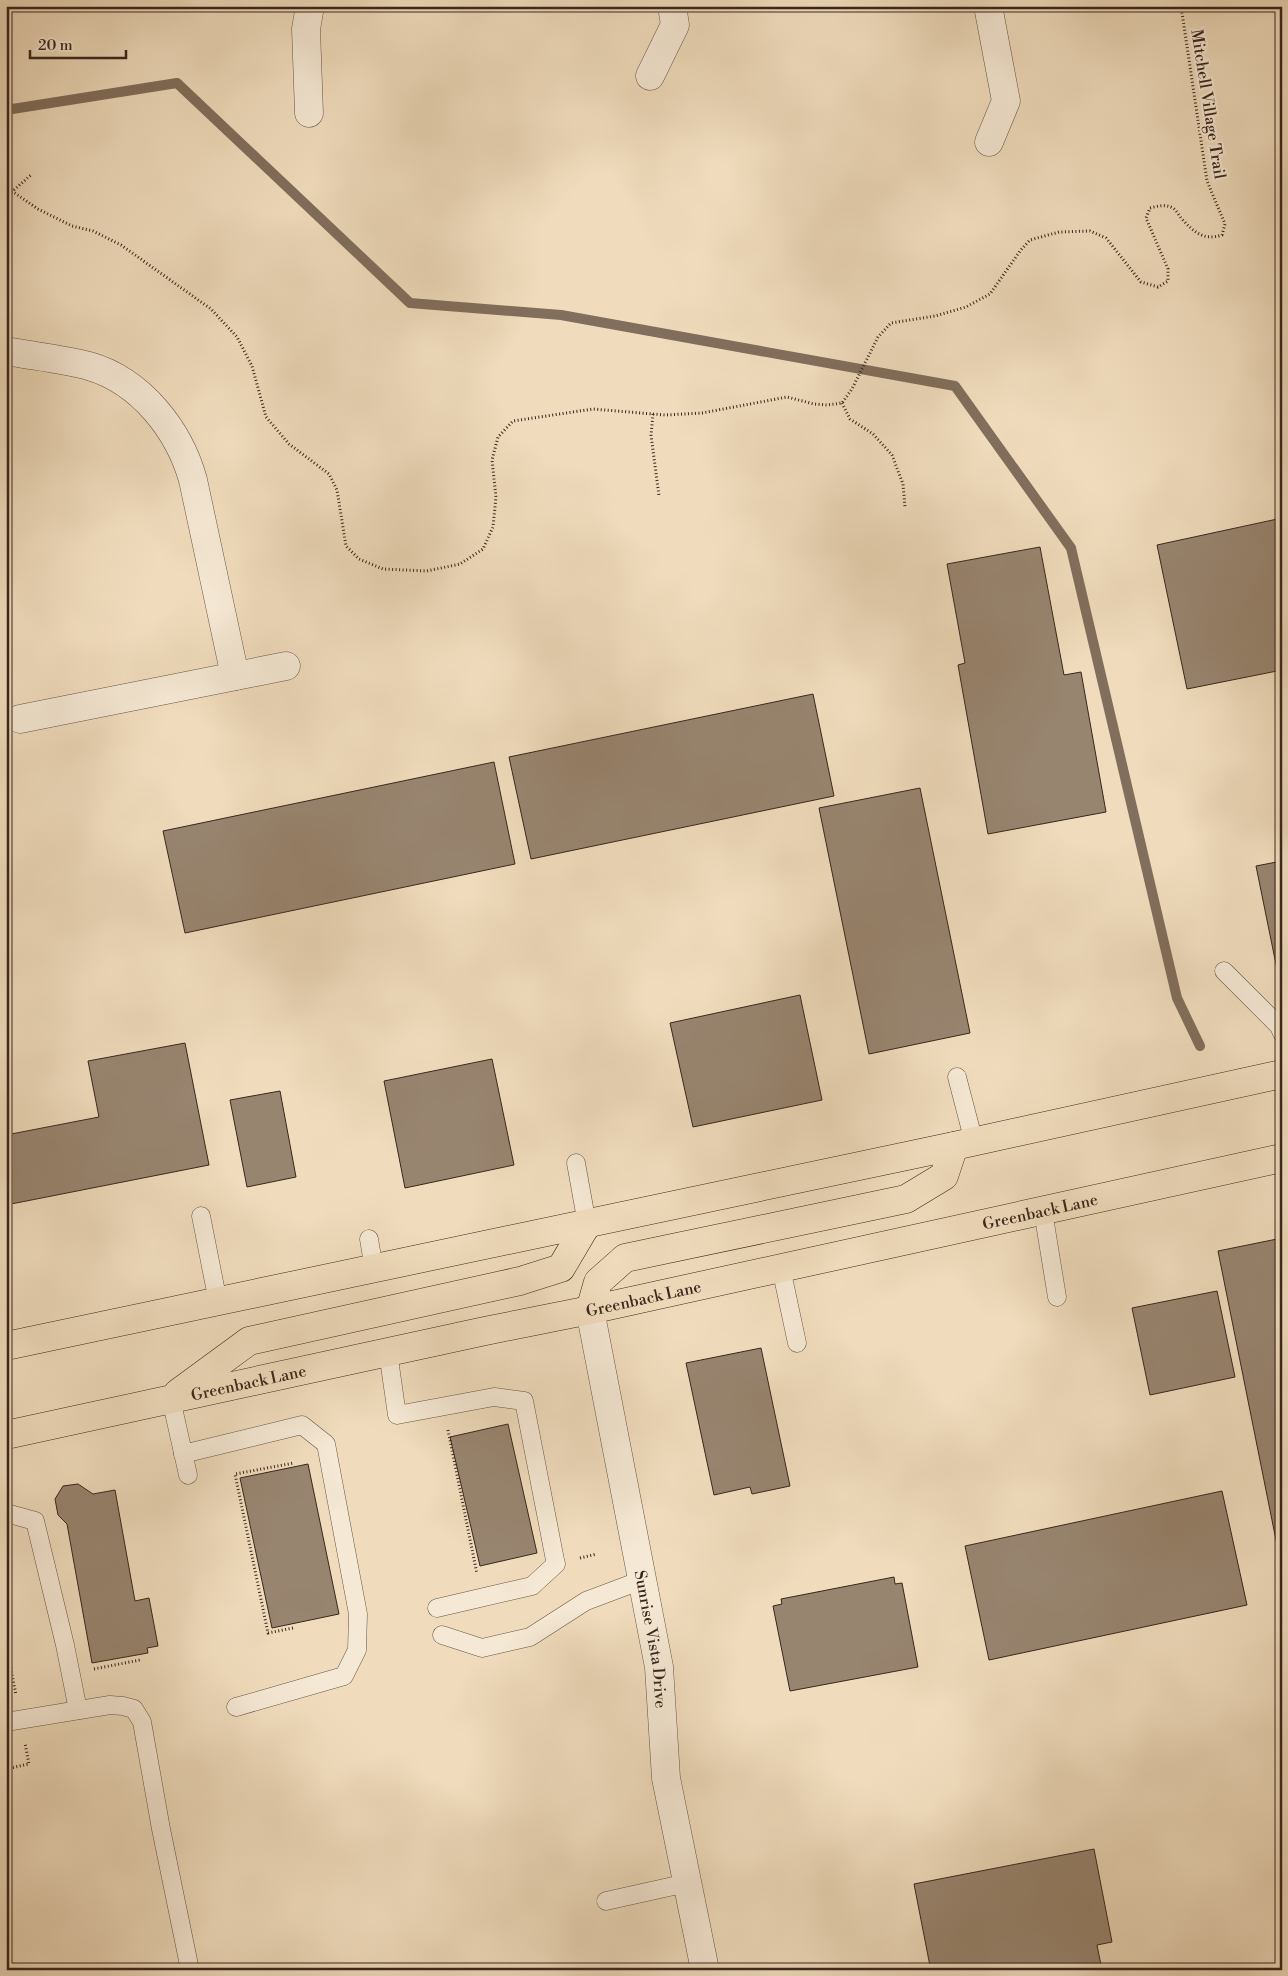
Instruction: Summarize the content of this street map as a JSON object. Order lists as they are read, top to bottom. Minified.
{"streets":{"main road":["Greenback Lane"],"street":["Sunrise Vista Drive"],"path":["Mitchell Village Trail"]},"crossings":[["Greenback Lane","Sunrise Vista Drive"]],"scale_bar":"20 m"}
